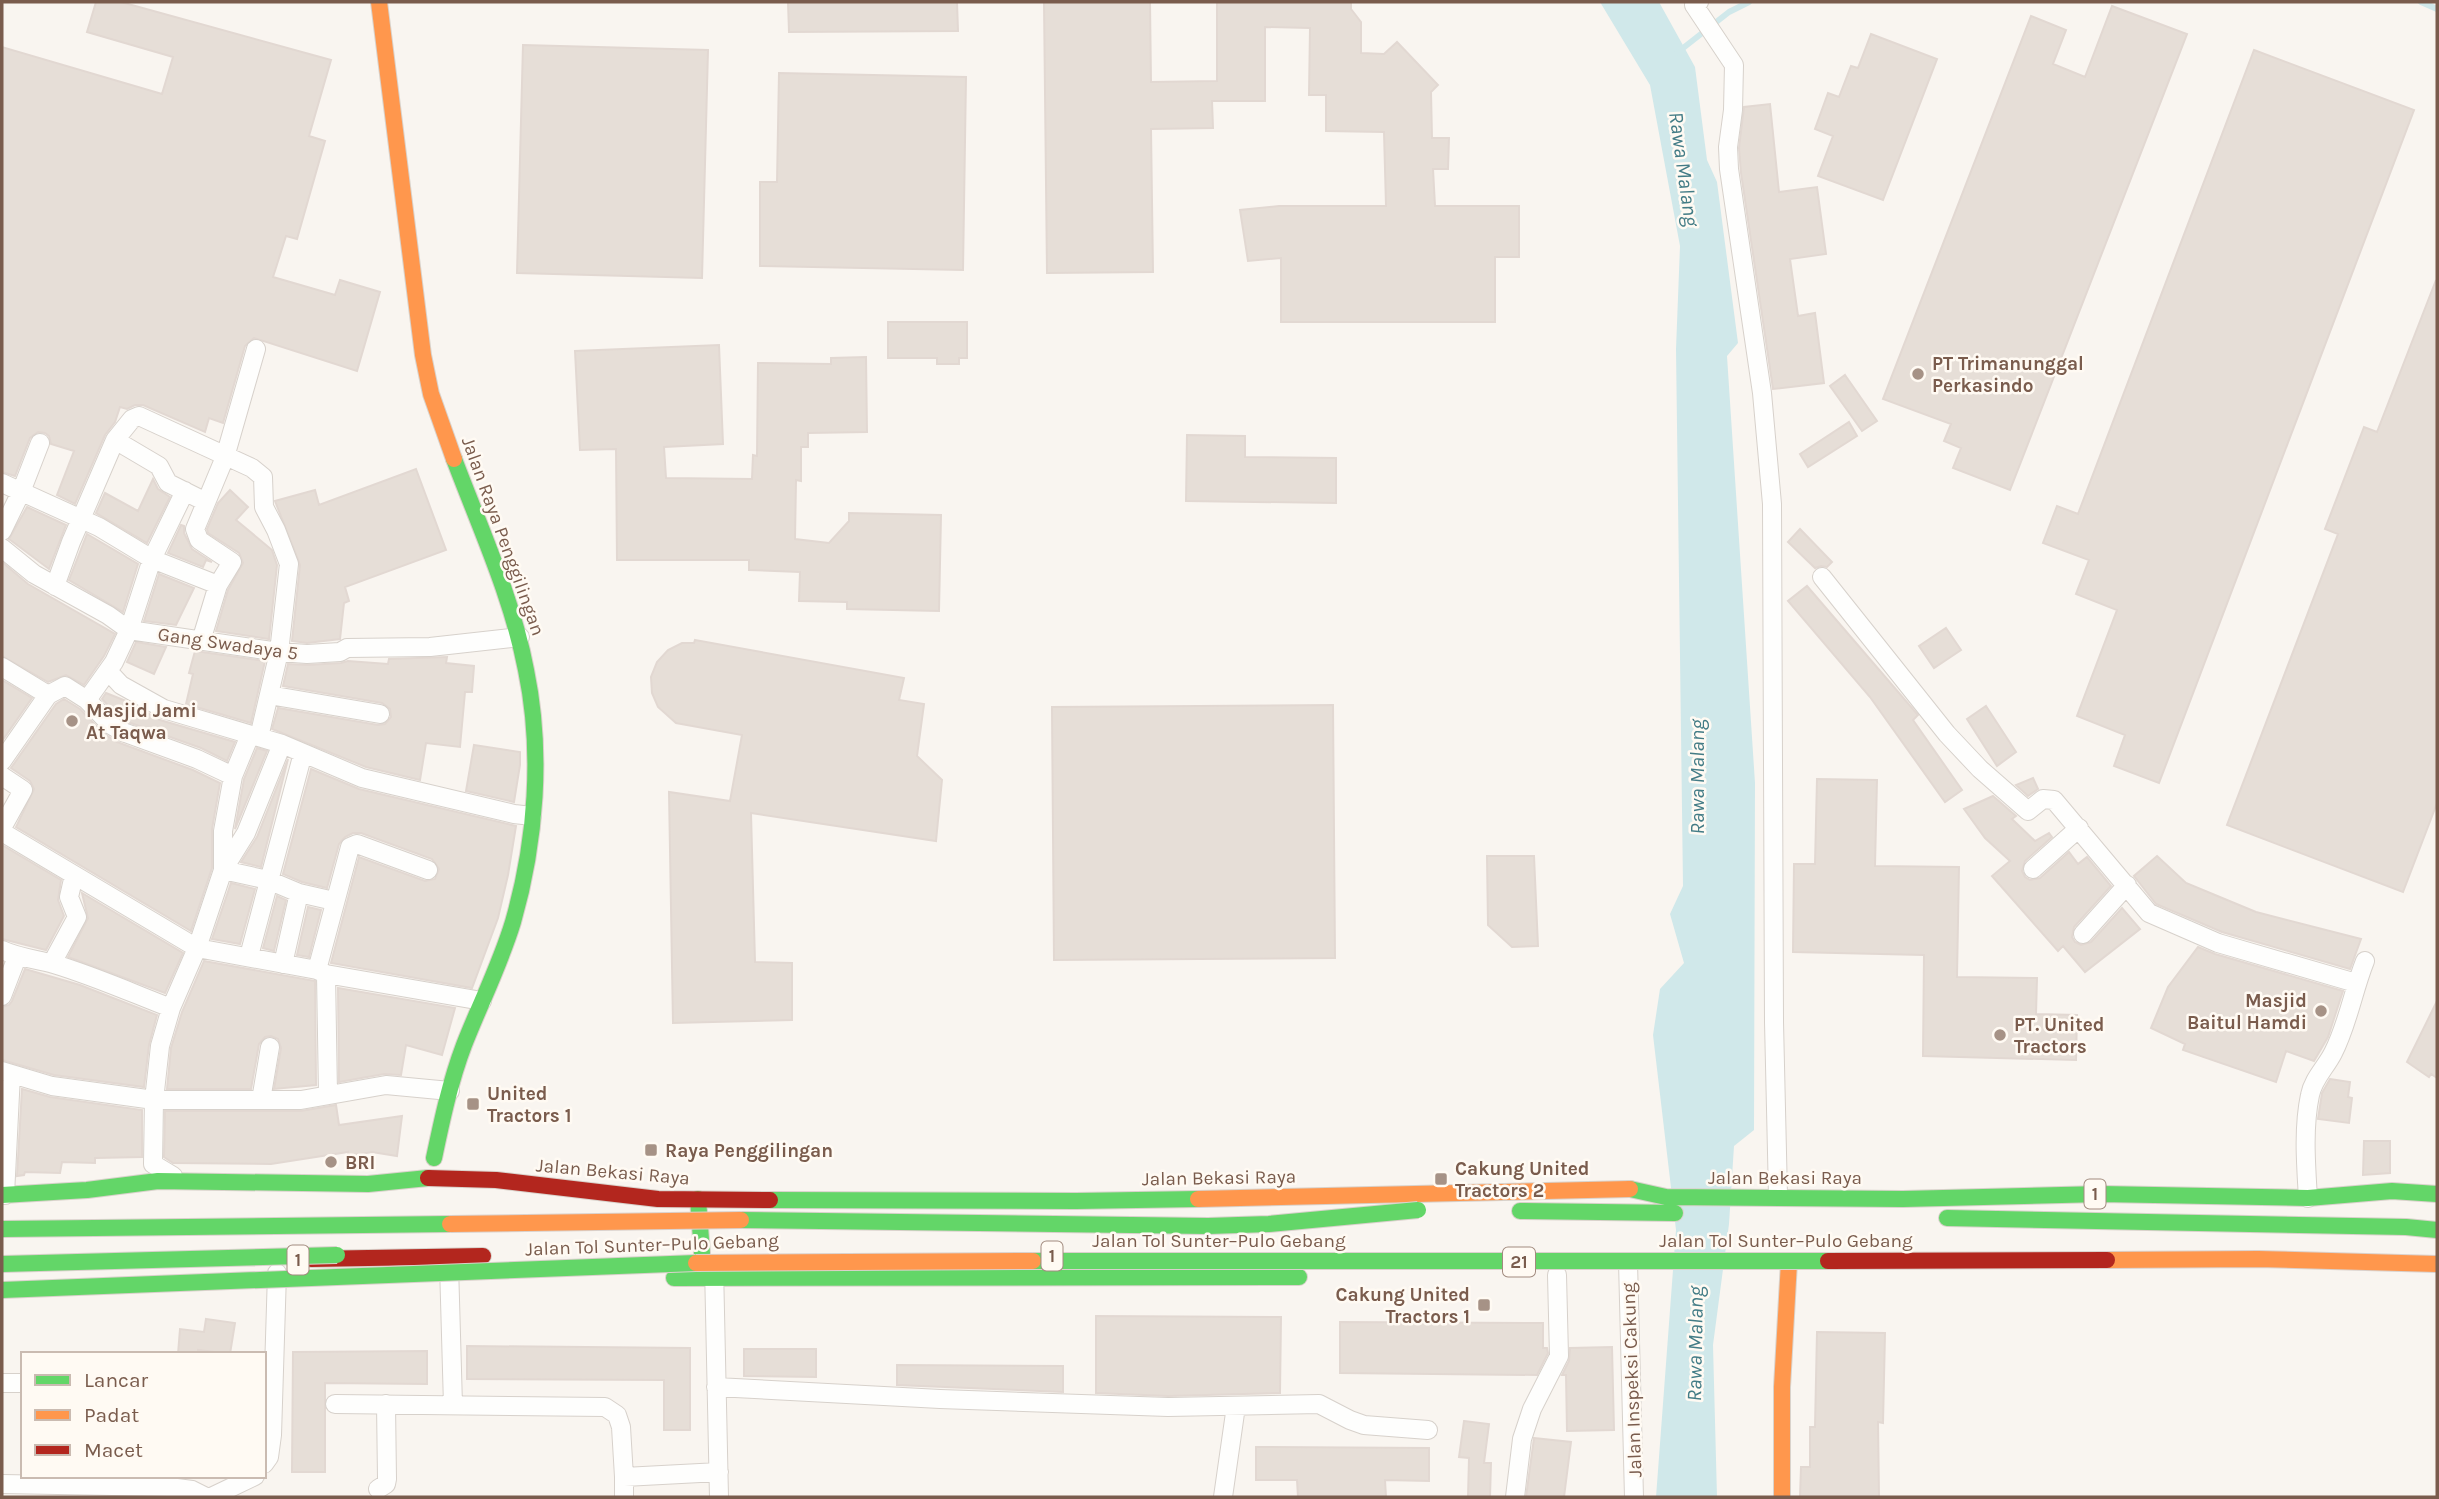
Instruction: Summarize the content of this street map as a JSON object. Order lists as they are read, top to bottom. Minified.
{"streets":{"main road":["Jalan Raya Penggilingan","Jalan Bekasi Raya","1","Jalan Tol Sunter–Pulo Gebang","21"],"street":["Gang Swadaya 5","Jalan Inspeksi Cakung"]},"crossings":[["Jalan Raya Penggilingan","Gang Swadaya 5"],["Jalan Bekasi Raya","Jalan Tol Sunter–Pulo Gebang"],["1","Jalan Inspeksi Cakung"]],"water":["Rawa Malang"],"places":{"other":["PT Trimanunggal Perkasindo","Masjid Jami At Taqwa","Masjid Baitul Hamdi","PT. United Tractors","BRI"],"transit":["United Tractors 1","Raya Penggilingan","Cakung United Tractors 2","Cakung United Tractors 1"]},"legend":["Lancar","Padat","Macet"]}
